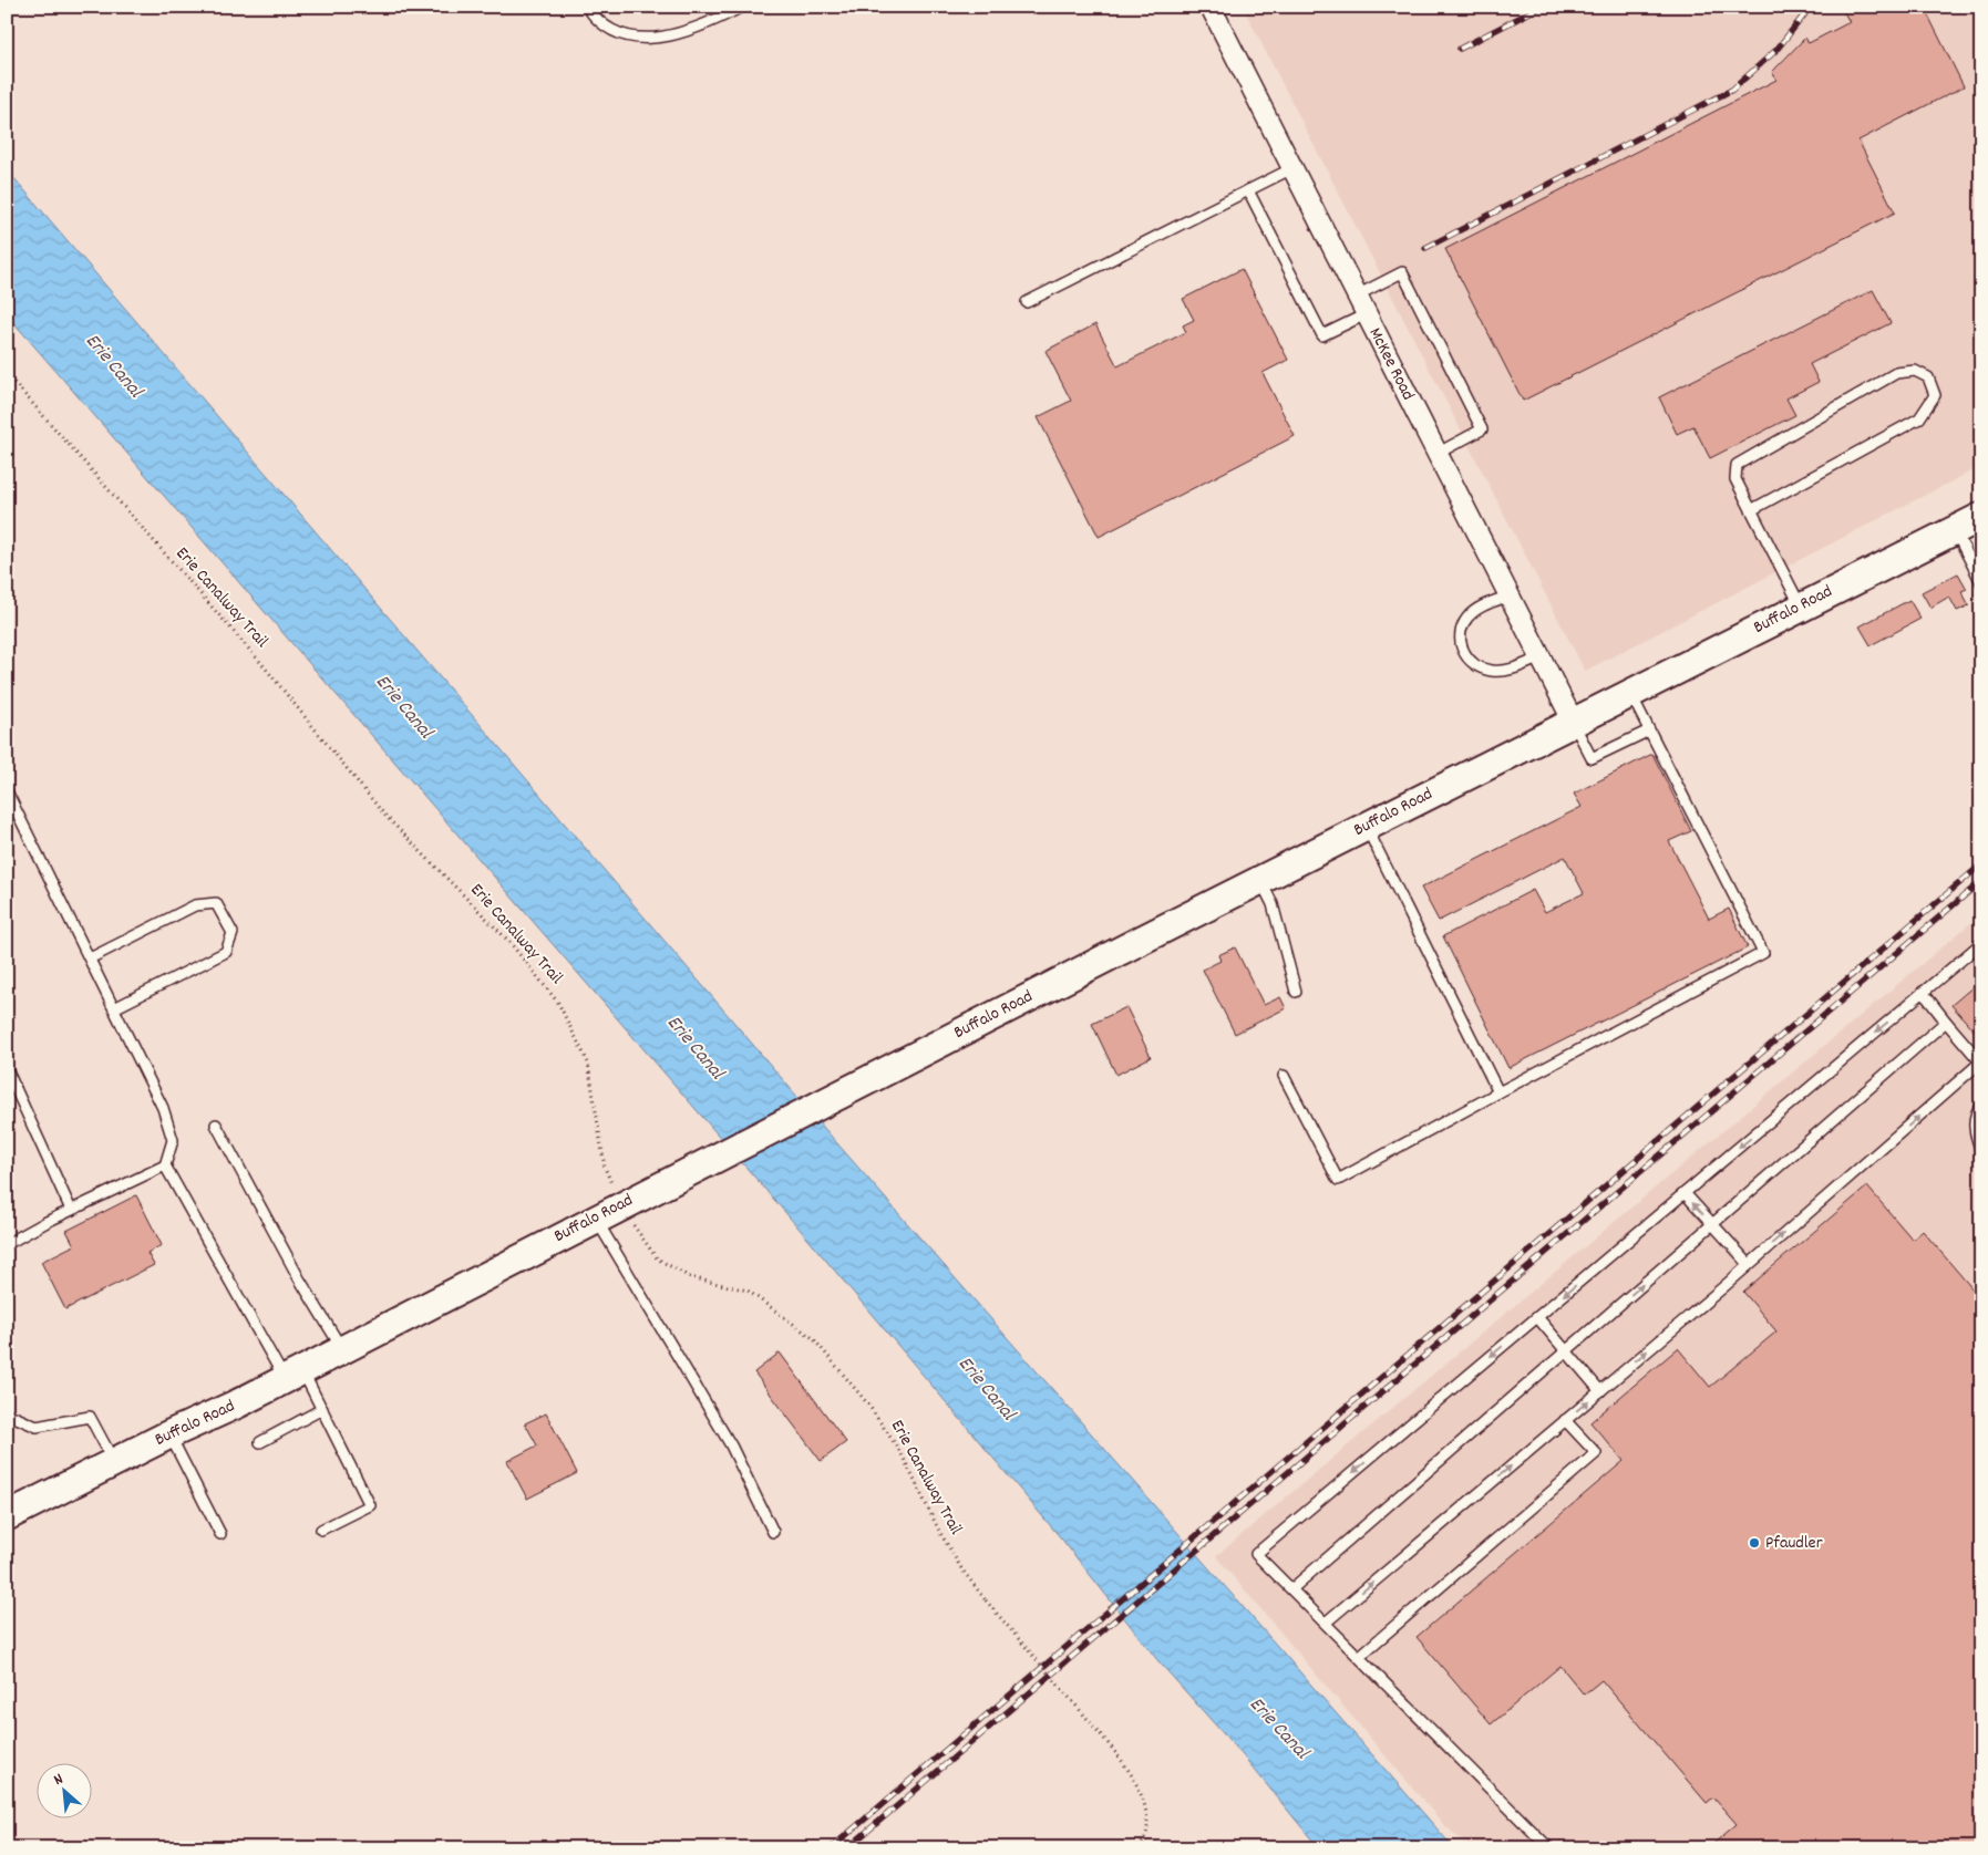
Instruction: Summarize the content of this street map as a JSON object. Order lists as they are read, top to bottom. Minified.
{"streets":{"main road":["Buffalo Road"],"street":["McKee Road"],"path":["Erie Canalway Trail"]},"crossings":[["McKee Road","Buffalo Road"],["Erie Canalway Trail","Buffalo Road"]],"water":["Erie Canal"],"places":["Pfaudler"],"north":"top left"}
